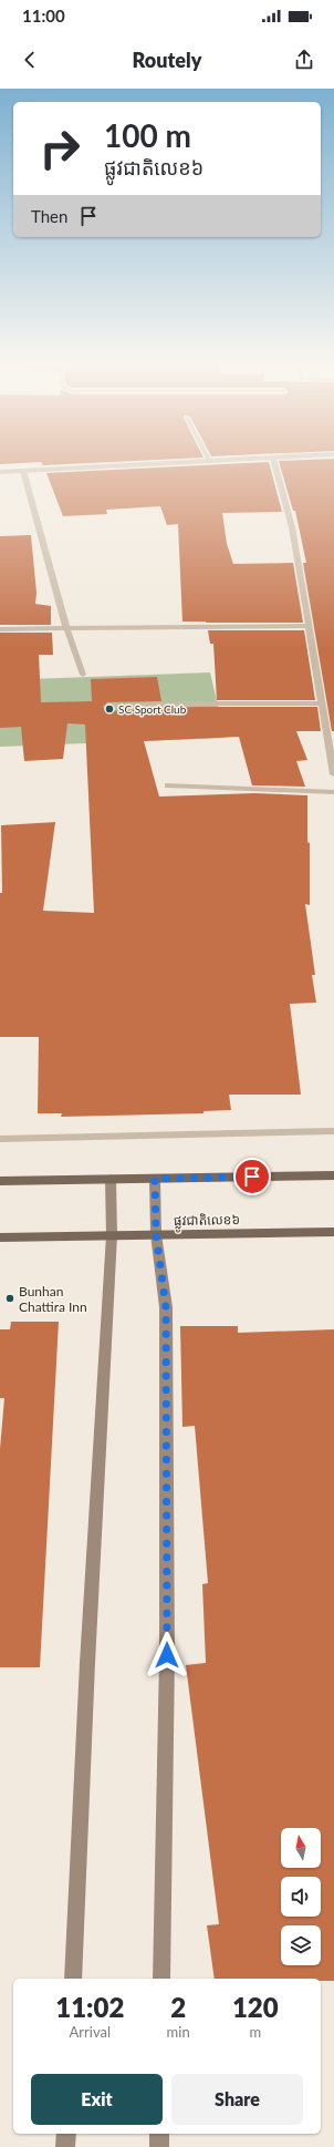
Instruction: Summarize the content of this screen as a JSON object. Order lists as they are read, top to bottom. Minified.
{"streets":{"main road":["ផ្លូវជាតិលេខ៦"]},"places":["SC Sport Club","Bunhan Chattira Inn"],"north":"top","page":{"status":"11:00","header":"Routely","turn":["100 m","ផ្លូវជាតិលេខ៦"],"then":"Then","eta":["11:02","Arrival","2","min","120","m"],"buttons":["Exit","Share"]}}
